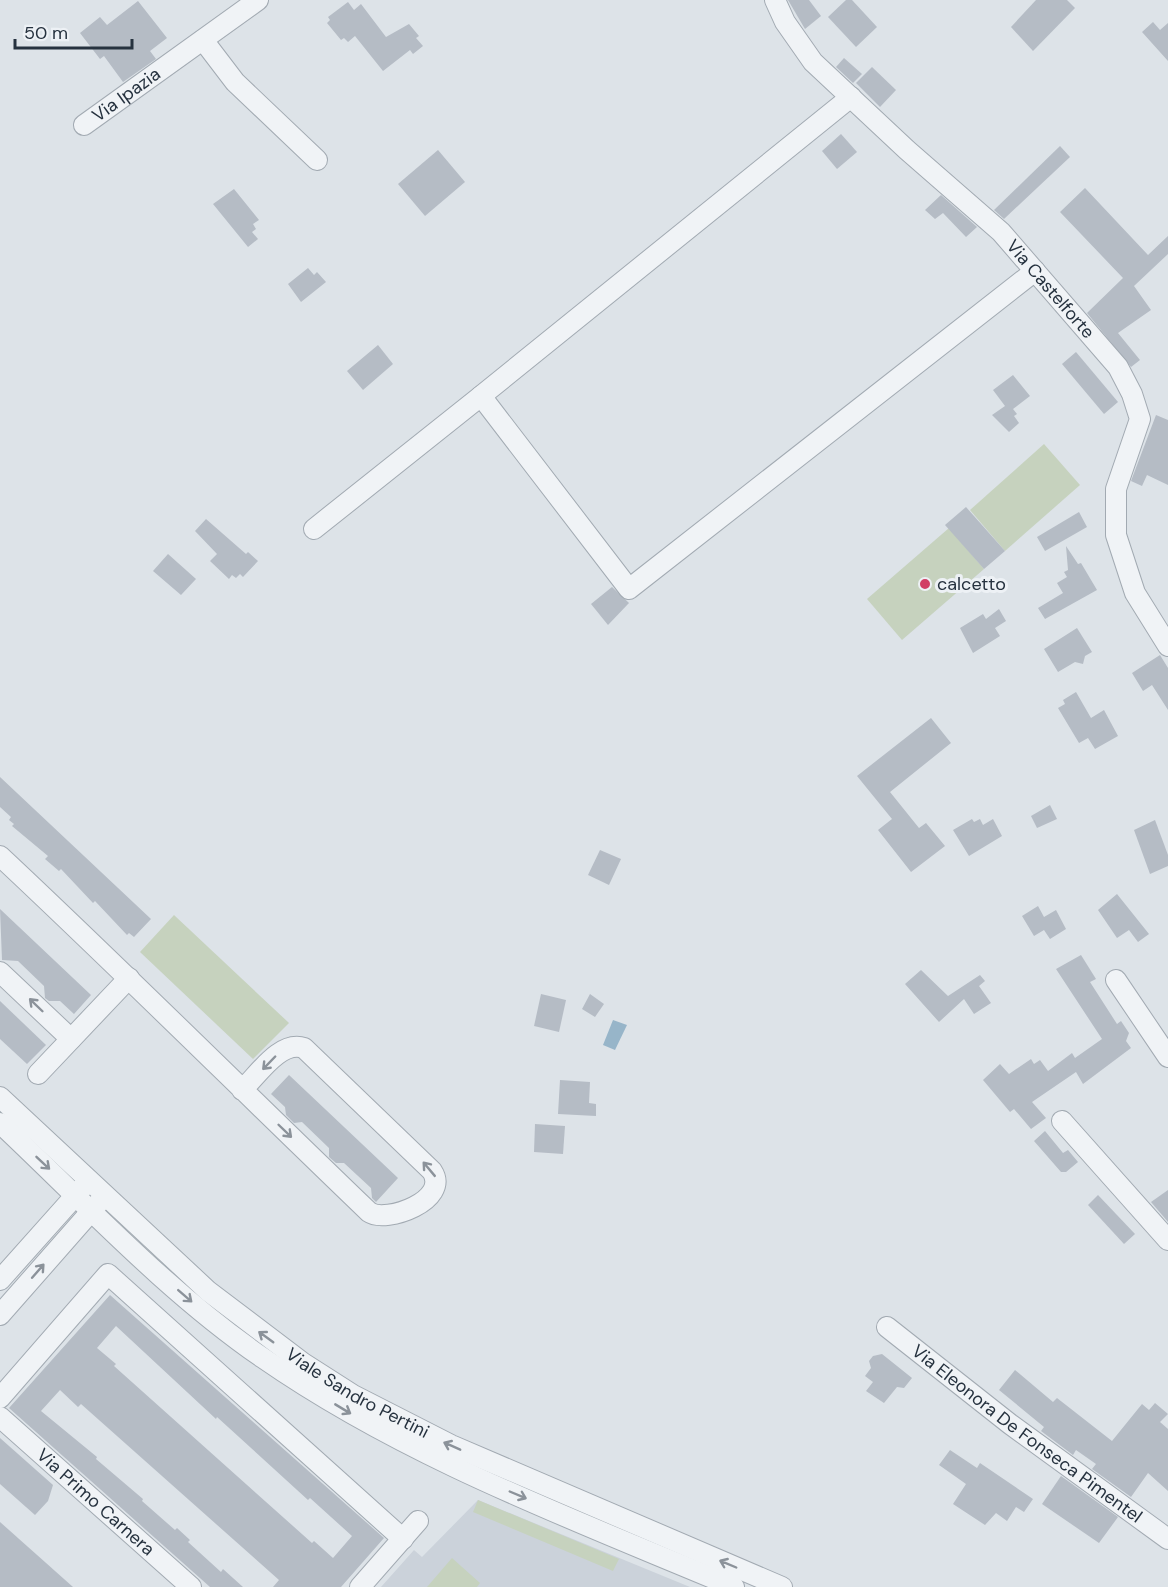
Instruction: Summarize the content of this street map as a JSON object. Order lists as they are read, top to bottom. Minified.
{"streets":{"street":["Via Ipazia","Via Castelforte","Viale Sandro Pertini","Via Eleonora De Fonseca Pimentel","Via Primo Carnera"]},"places":["calcetto"],"scale_bar":"50 m"}
